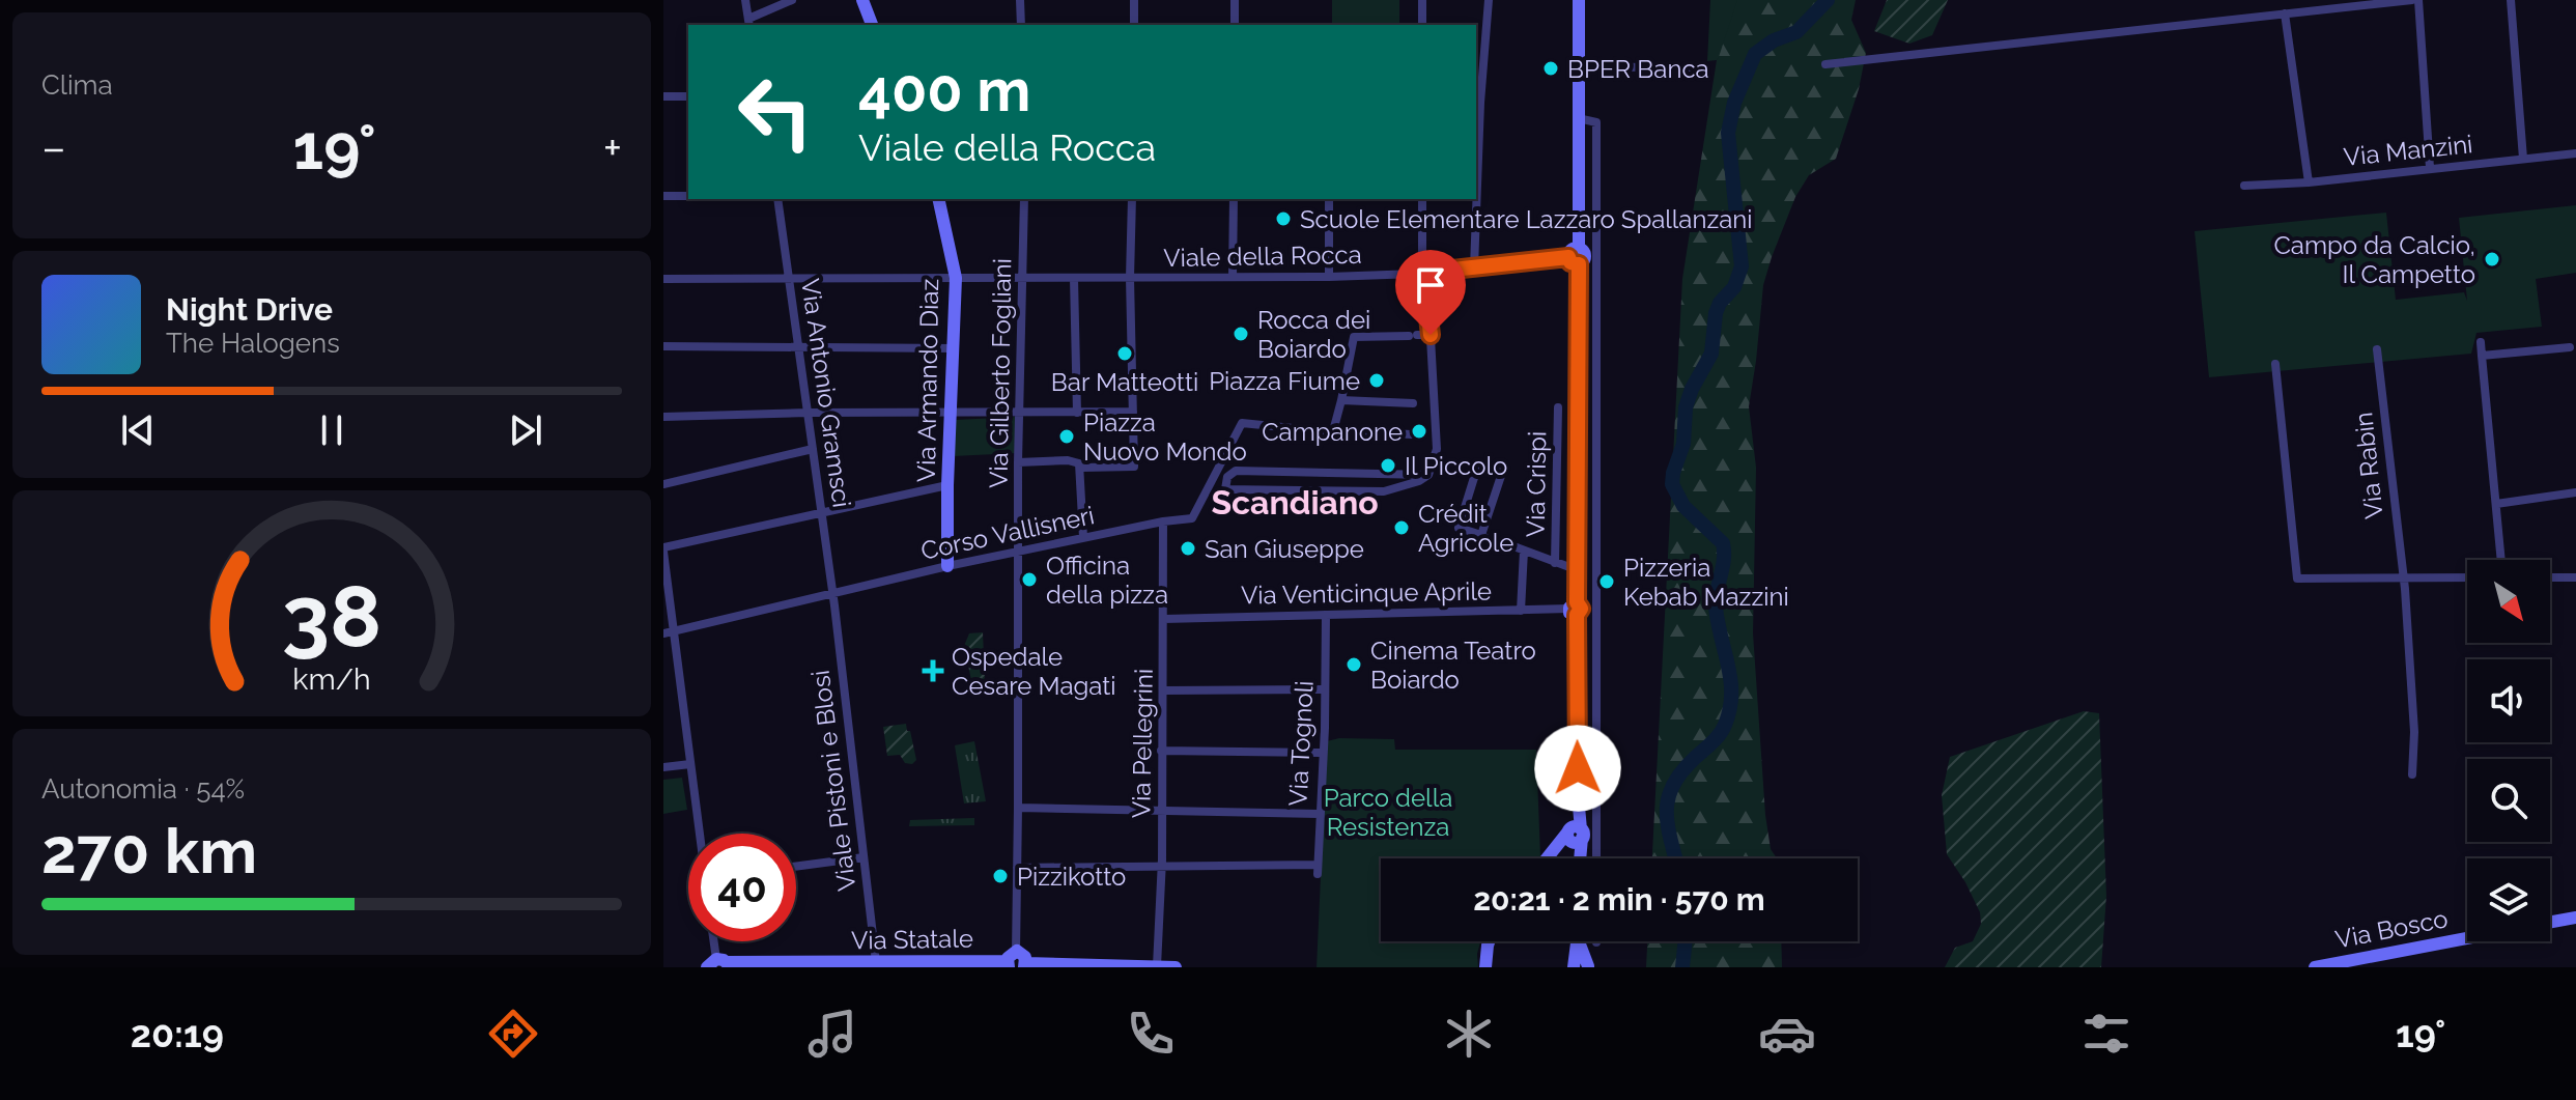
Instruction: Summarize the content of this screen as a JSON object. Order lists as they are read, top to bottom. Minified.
{"streets":{"street":["Via Manzini","Viale della Rocca","Via Gilberto Fogliani","Via Armando Diaz","Via Antonio Gramsci","Via Rabin","Via Crispi","Corso Vallisneri","Via Venticinque Aprile","Via Pellegrini","Via Tognoli","Viale Pistoni e Blosi","Via Bosco","Via Statale"]},"crossings":[["Viale della Rocca","Via Gilberto Fogliani"],["Viale della Rocca","Via Armando Diaz"],["Viale della Rocca","Via Antonio Gramsci"],["Via Gilberto Fogliani","Corso Vallisneri"],["Via Gilberto Fogliani","Via Statale"],["Via Armando Diaz","Corso Vallisneri"],["Via Antonio Gramsci","Corso Vallisneri"],["Via Antonio Gramsci","Viale Pistoni e Blosi"],["Corso Vallisneri","Via Pellegrini"],["Corso Vallisneri","Viale Pistoni e Blosi"],["Via Venticinque Aprile","Via Pellegrini"],["Via Venticinque Aprile","Via Tognoli"],["Via Pellegrini","Via Tognoli"],["Viale Pistoni e Blosi","Via Statale"]],"districts":["Scandiano"],"parks":["Parco della Resistenza"],"places":{"other":["BPER Banca","Scuole Elementare Lazzaro Spallanzani","Campo da Calcio, Il Campetto","Rocca dei Boiardo","Bar Matteotti","Piazza Fiume","Campanone","Piazza Nuovo Mondo","Il Piccolo","Crédit Agricole","San Giuseppe","Officina della pizza","Pizzeria Kebab Mazzini","Cinema Teatro Boiardo","Pizzikotto"],"health":["Ospedale Cesare Magati"]},"north":"bottom right","page":{"tile":["Clima",["Autonomia · 54%","270 km"]],"turn":["400 m","Viale della Rocca"],"heat":["−","19°","+"],"song":["Night Drive","The Halogens"],"limit":"40","trip":"20:21 · 2 min · 570 m","tabs":["20:19","19°"],"gauge":["38","km/h"]}}
